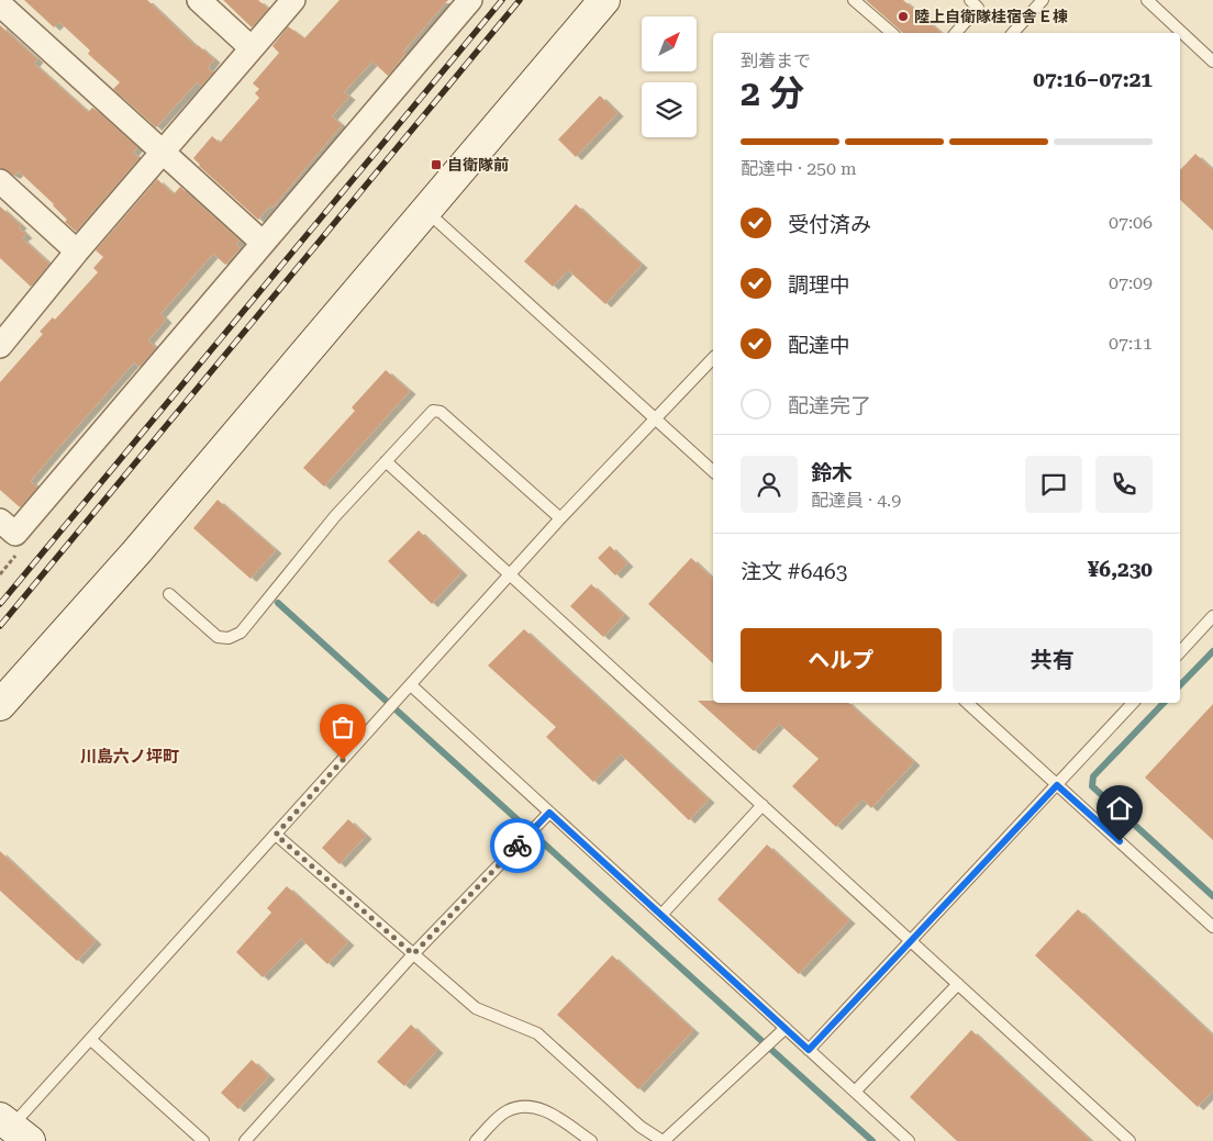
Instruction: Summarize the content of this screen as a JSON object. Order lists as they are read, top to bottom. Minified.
{"districts":["川島六ノ坪町"],"places":{"other":["陸上自衛隊桂宿舎Ｅ棟"],"transit":["自衛隊前"]},"north":"top right","page":{"heading":["2 分","到着まで","07:16–07:21"],"panel":["鈴木","配達員 · 4.9","注文 #6463","¥6,230"],"bar":"配達中 · 250 m","list":[["受付済み","07:06"],["調理中","07:09"],["配達中","07:11"],"配達完了"],"buttons":["ヘルプ","共有"]}}
